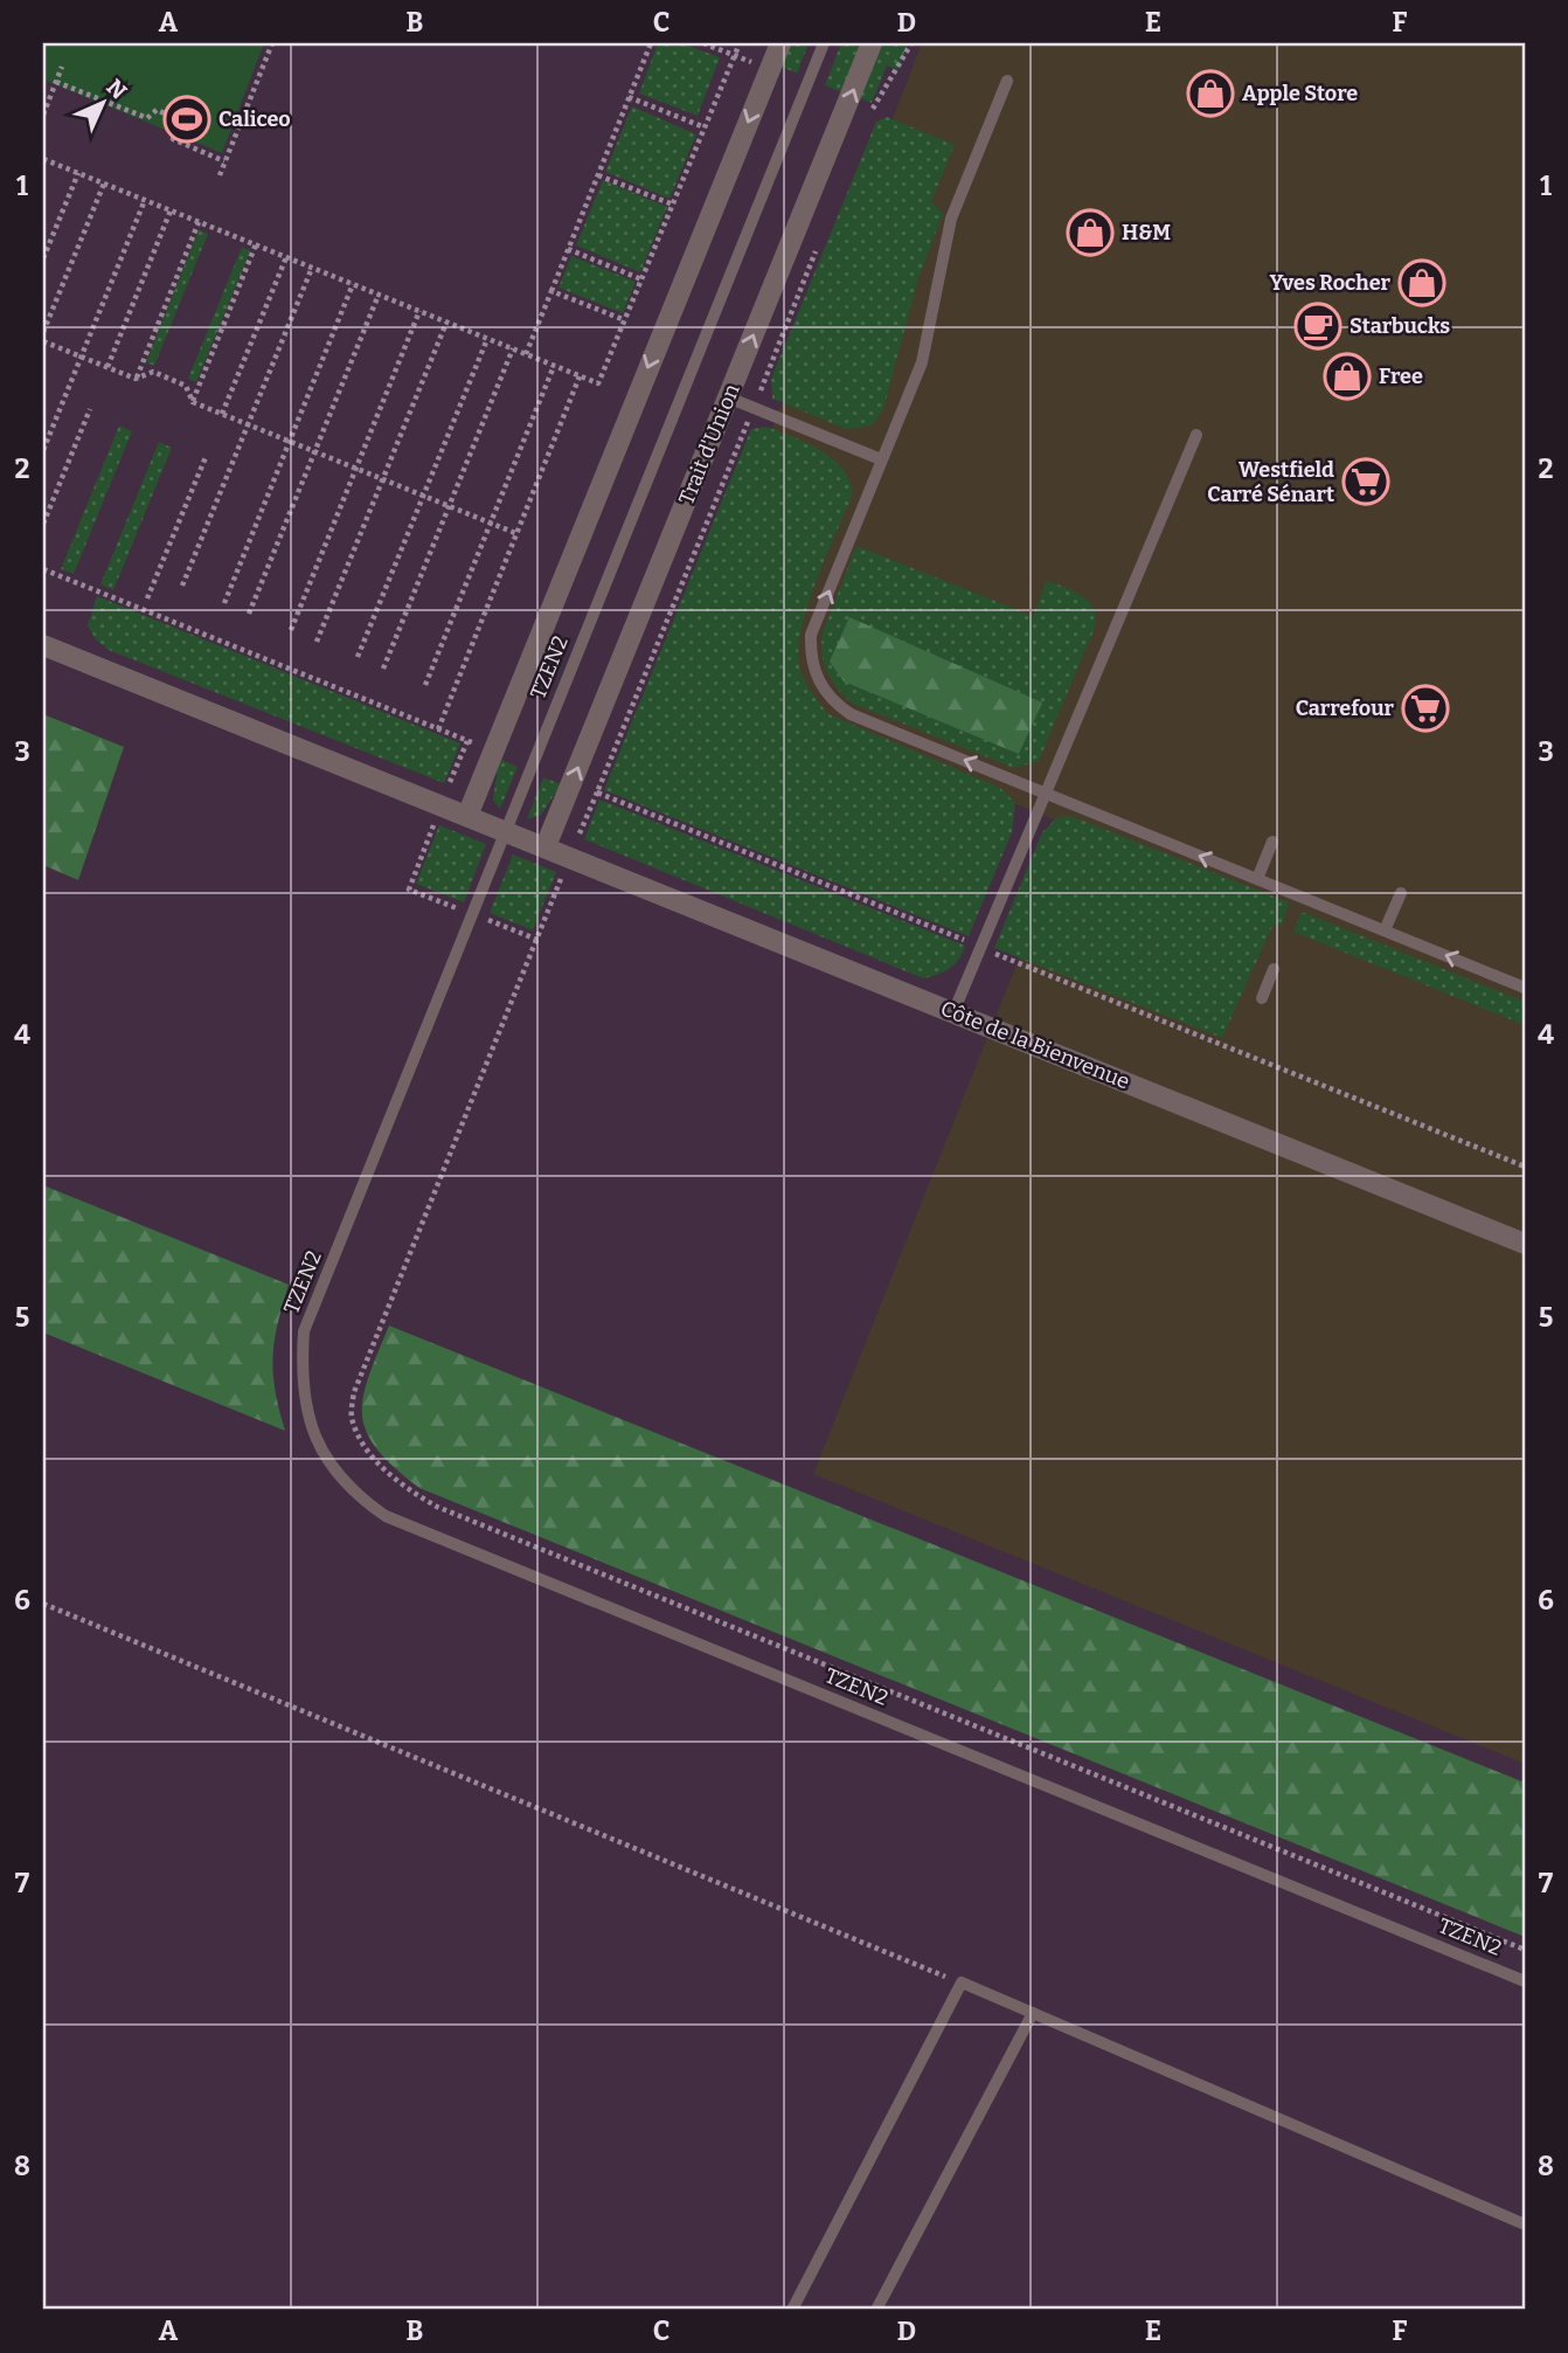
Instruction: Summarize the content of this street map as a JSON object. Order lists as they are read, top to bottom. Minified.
{"streets":{"street":["Trait d'Union","Côte de la Bienvenue"],"lane":["TZEN2"]},"crossings":[["Trait d'Union","Côte de la Bienvenue"],["TZEN2","Côte de la Bienvenue"]],"places":{"shop":["Apple Store","H&M","Yves Rocher","Free"],"sports":["Caliceo"],"cafe":["Starbucks"],"supermarket":["Westfield Carré Sénart","Carrefour"]},"north":"top right","grid":{"columns":["A","B","C","D","E","F"],"rows":["1","2","3","4","5","6","7","8"]}}
